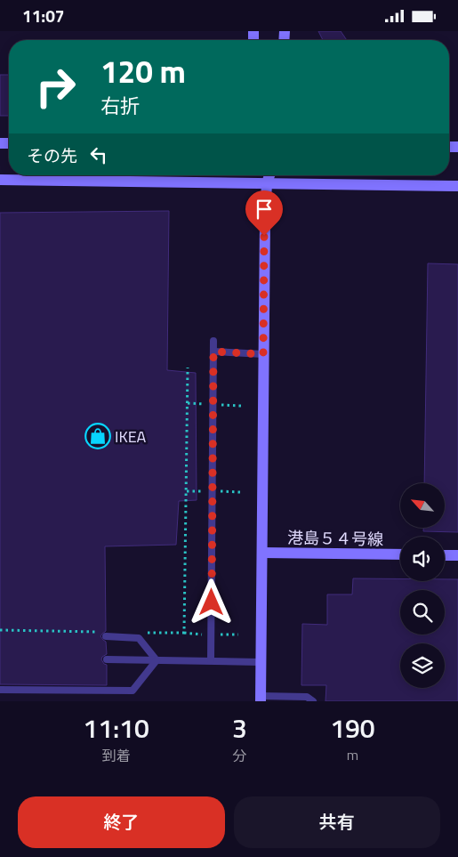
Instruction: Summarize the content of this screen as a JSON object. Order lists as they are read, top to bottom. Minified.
{"streets":{"street":["港島５４号線"]},"places":{"shop":["IKEA"]},"north":"top left","page":{"status":"11:07","turn":["120 m","右折"],"then":"その先","eta":["11:10","到着","3","分","190","m"],"buttons":["終了","共有"]}}
